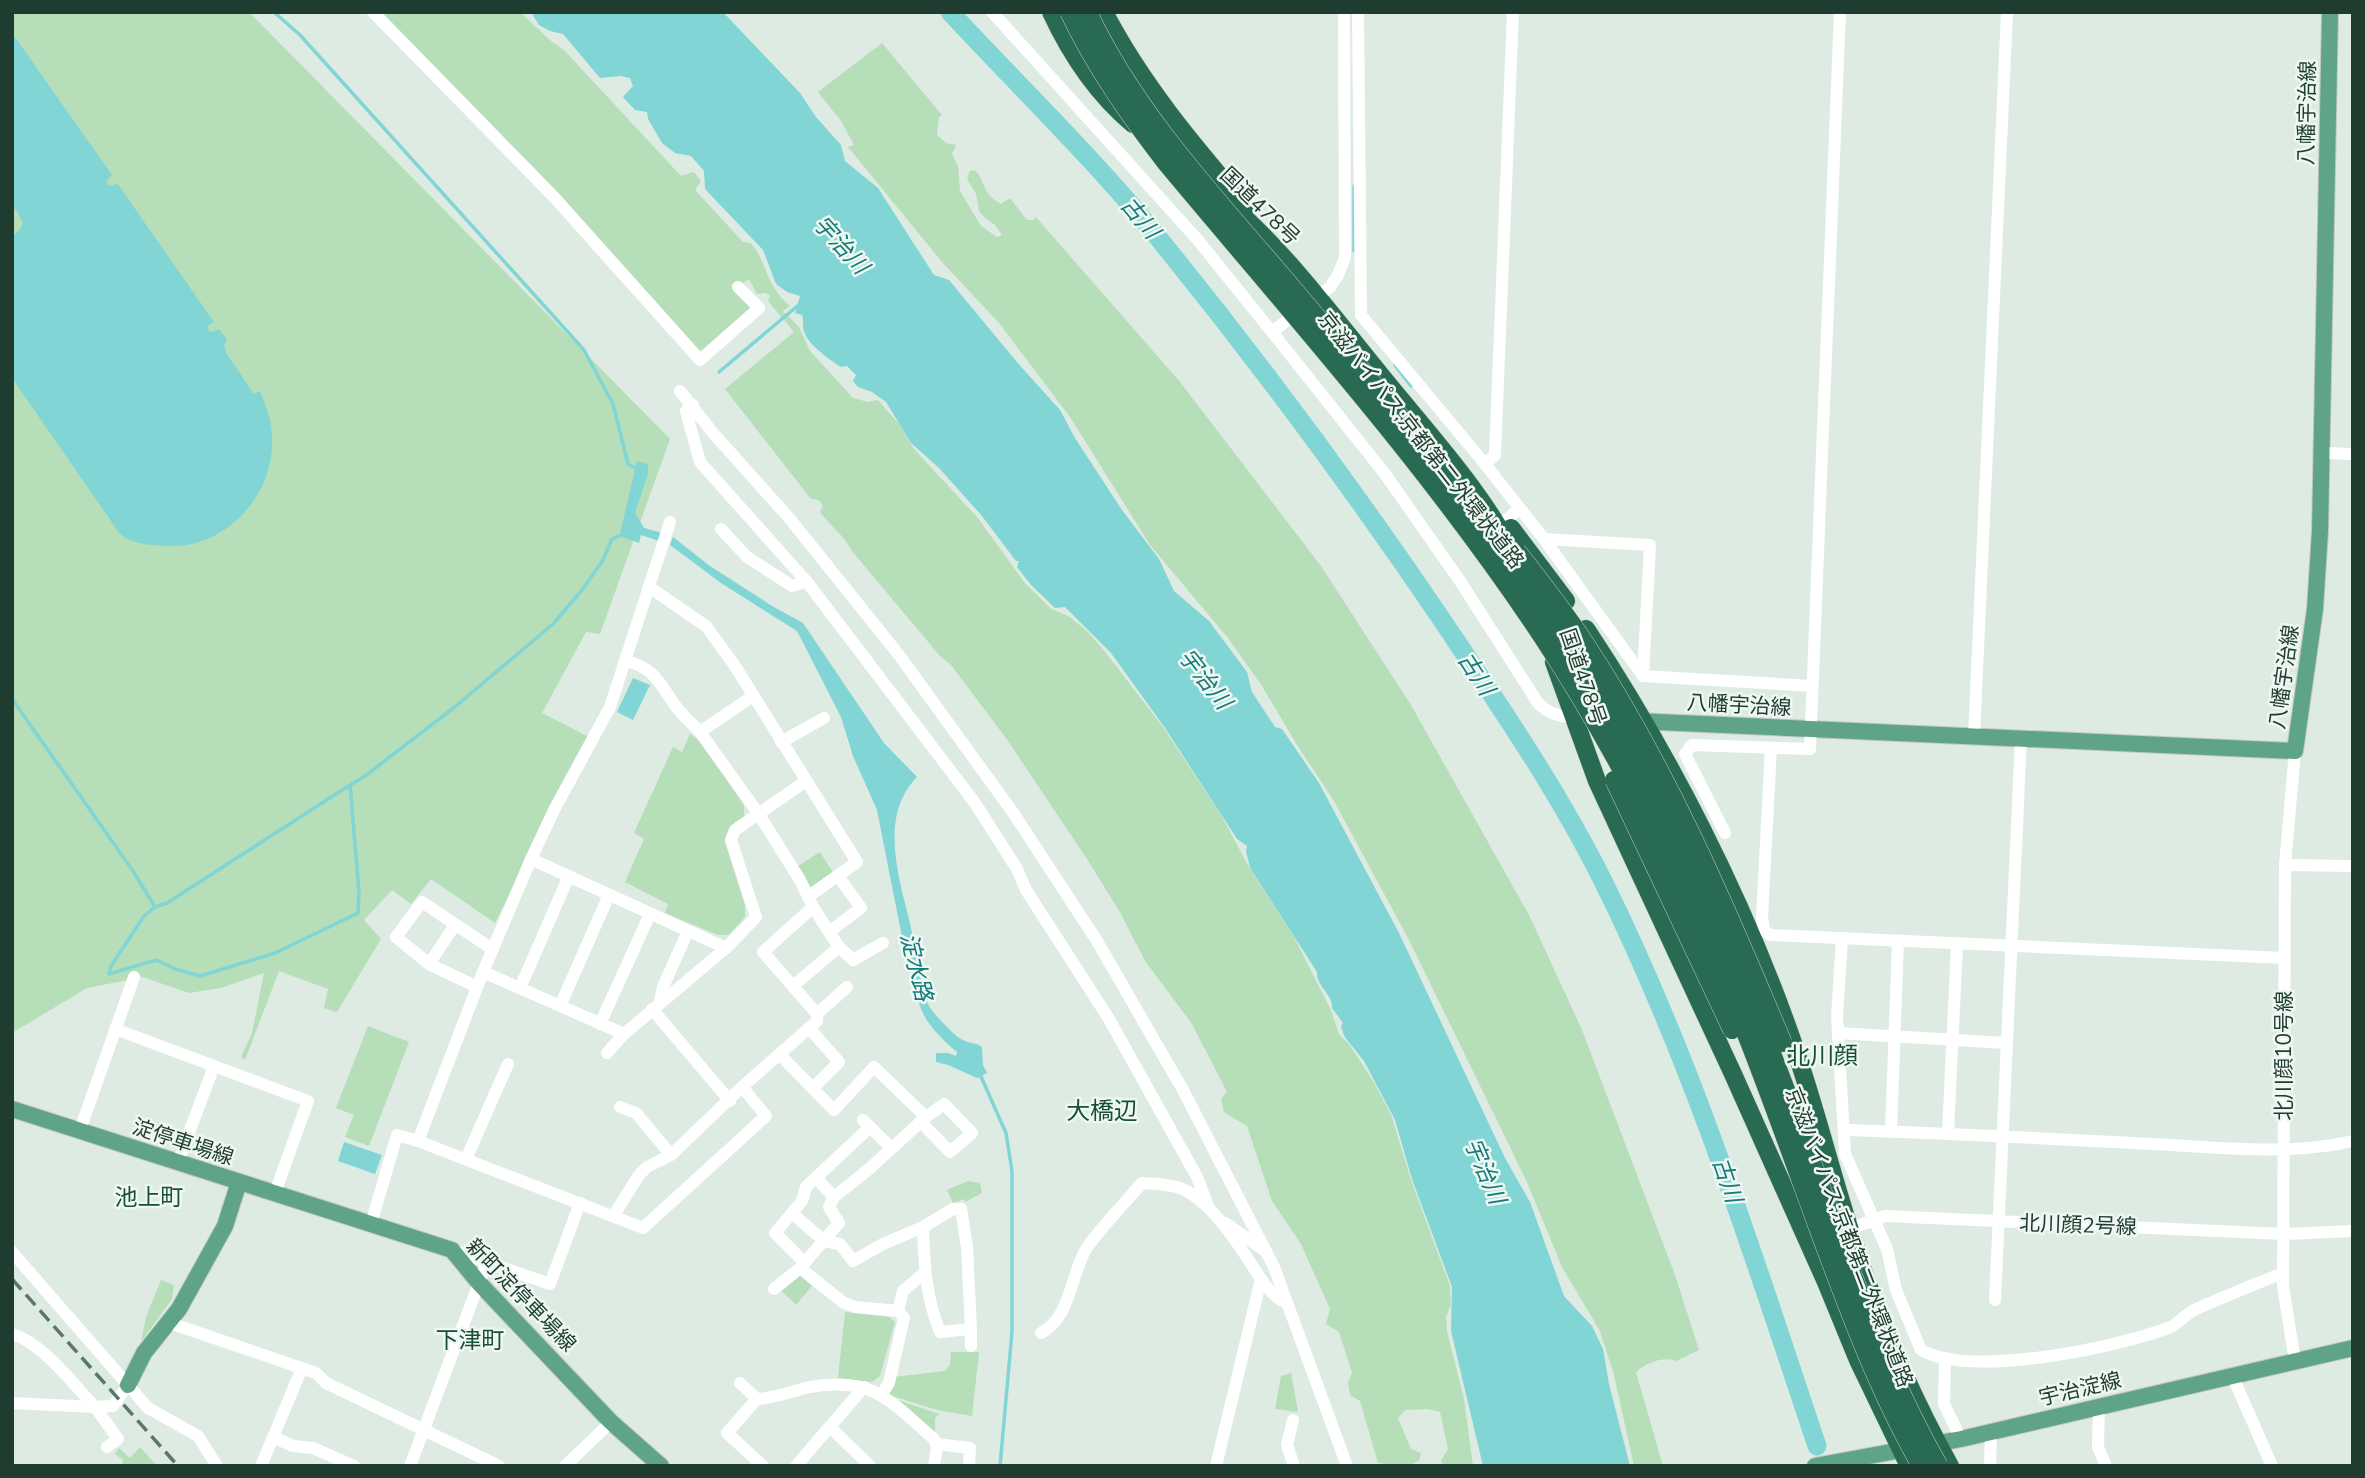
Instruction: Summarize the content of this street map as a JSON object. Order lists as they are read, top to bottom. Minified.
{"streets":{"highway":["国道478号","京滋バイパス;京都第二外環状道路"],"main road":["八幡宇治線","淀停車場線","新町淀停車場線","宇治淀線"],"street":["北川顔10号線","北川顔2号線"]},"crossings":[["八幡宇治線","国道478号"],["八幡宇治線","北川顔10号線"],["国道478号","北川顔2号線"],["国道478号","宇治淀線"],["北川顔10号線","北川顔2号線"],["北川顔10号線","宇治淀線"],["淀停車場線","新町淀停車場線"]],"districts":["北川顔","大橋辺","池上町","下津町"],"water":["古川","宇治川","淀水路"]}
